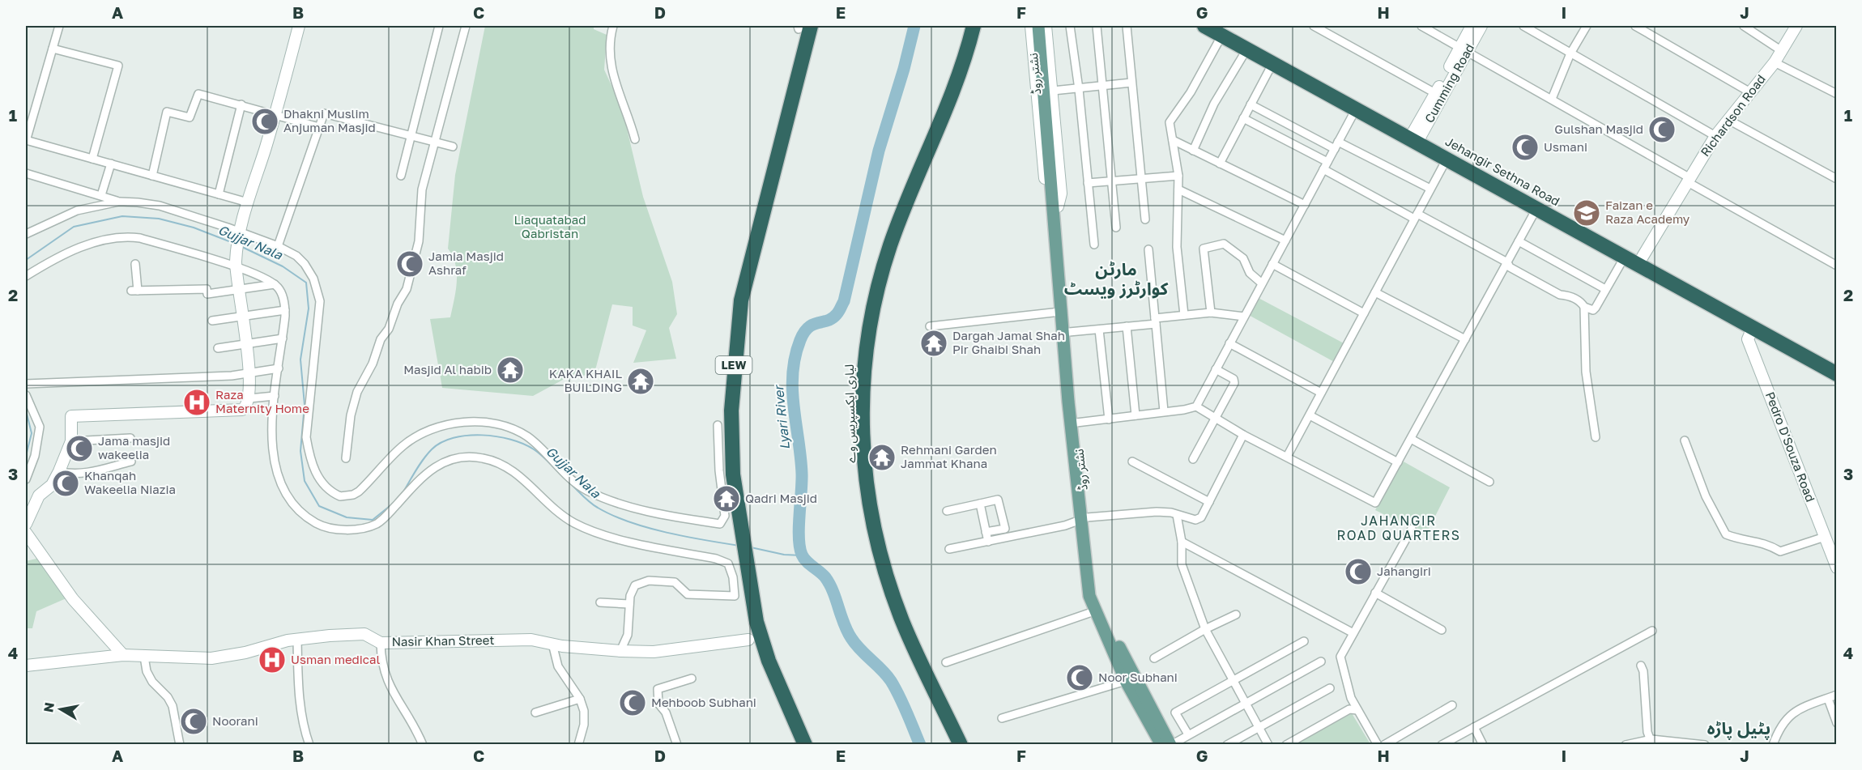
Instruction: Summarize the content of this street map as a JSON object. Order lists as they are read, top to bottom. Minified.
{"streets":{"highway":["Jehangir Sethna Road","LEW","لیاری ایکسپریس وے"],"main road":["نشتر روڈ"],"street":["Cumming Road","Richardson Road","Pedro D'Souza Road","Nasir Khan Street"]},"crossings":[["Cumming Road","Jehangir Sethna Road"],["Richardson Road","Jehangir Sethna Road"],["Jehangir Sethna Road","Pedro D'Souza Road"]],"districts":["مارٹن کوارٹرز ویسٹ","JAHANGIR ROAD QUARTERS","پٹیل پاڑہ"],"water":["Gujjar Nala","Lyari River"],"parks":["Liaquatabad Qabristan"],"places":{"mosque":["Dhakni Muslim Anjuman Masjid","Gulshan Masjid","Usmani","Jamia Masjid Ashraf","Jama masjid wakeelia","Khanqah Wakeelia Niazia","Jahangiri","Noor Subhani","Mehboob Subhani","Noorani"],"school or university":["Faizan e Raza Academy"],"temple":["Dargah Jamal Shah Pir Ghaibi Shah","Masjid Al habib","KAKA KHAIL BUILDING","Rehmani Garden Jammat Khana","Qadri Masjid"],"hospital":["Raza Maternity Home","Usman medical"]},"north":"left","grid":{"columns":["A","B","C","D","E","F","G","H","I","J"],"rows":["1","2","3","4"]}}
